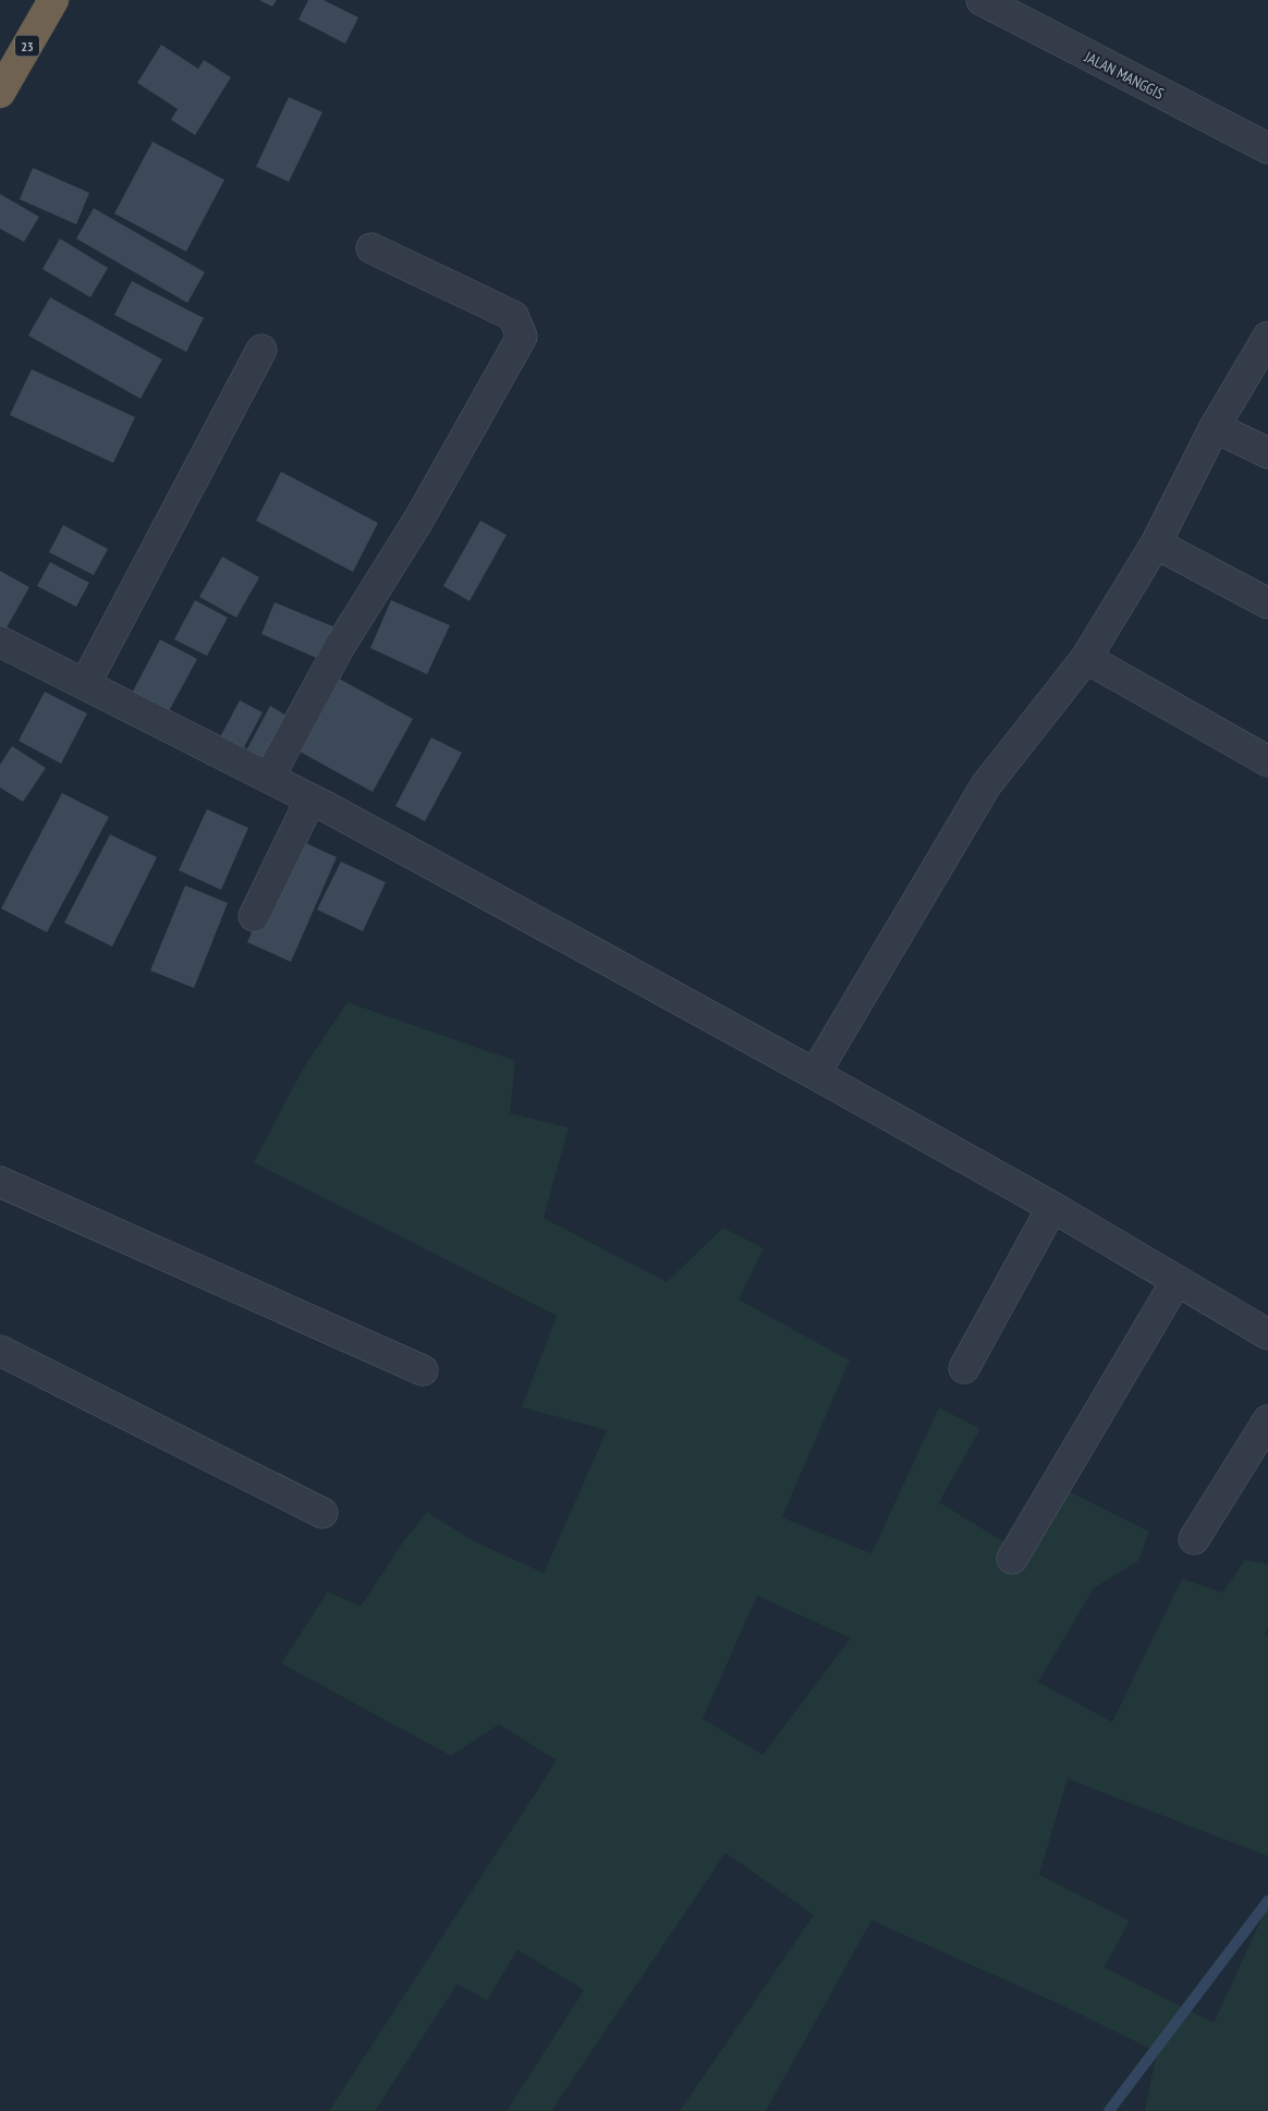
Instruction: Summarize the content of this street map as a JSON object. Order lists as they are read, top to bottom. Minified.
{"streets":{"highway":["23"],"street":["JALAN MANGGIS"]}}
